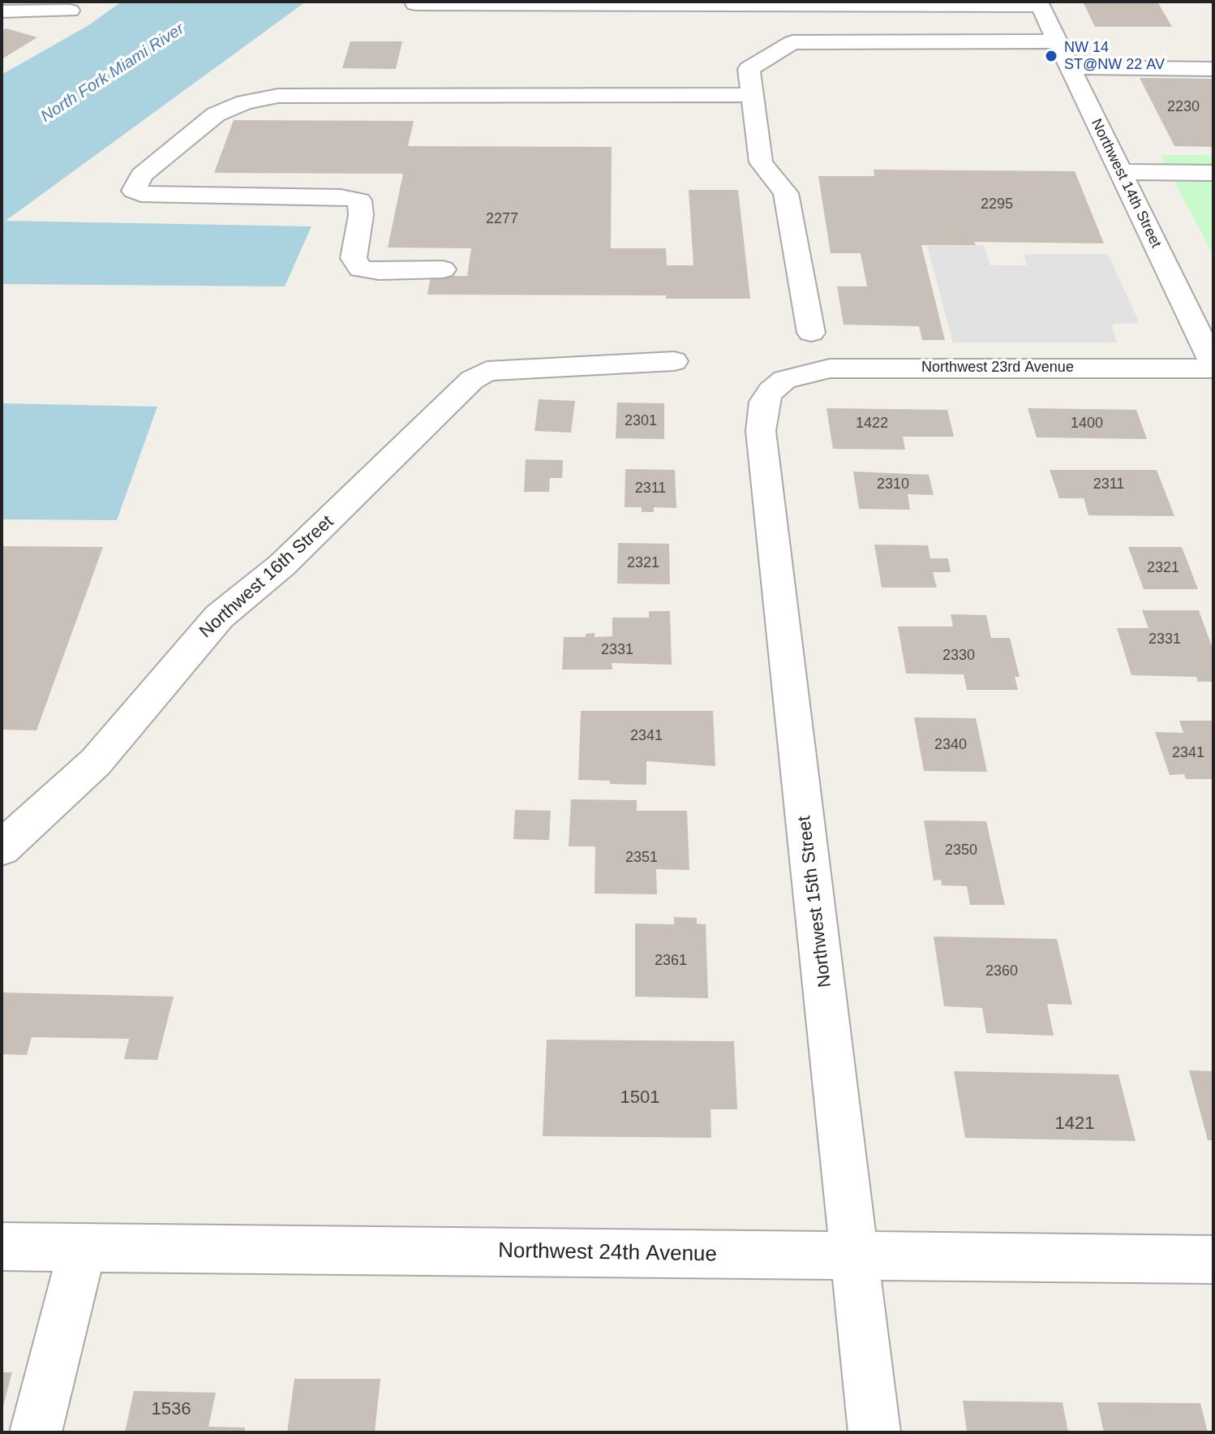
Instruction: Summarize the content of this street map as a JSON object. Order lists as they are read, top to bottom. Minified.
{"streets":{"street":["Northwest 14th Street","Northwest 23rd Avenue","Northwest 16th Street","Northwest 15th Street","Northwest 24th Avenue"]},"crossings":[["Northwest 14th Street","Northwest 23rd Avenue"],["Northwest 23rd Avenue","Northwest 15th Street"],["Northwest 15th Street","Northwest 24th Avenue"]],"water":["North Fork Miami River"],"places":["NW 14 ST@NW 22 AV"],"house_numbers":["2230","2295","2277","2301","1422","1400","2310","2311","2311","2321","2321","2331","2331","2330","2341","2340","2341","2350","2351","2361","2360","1501","1421","1536"]}
